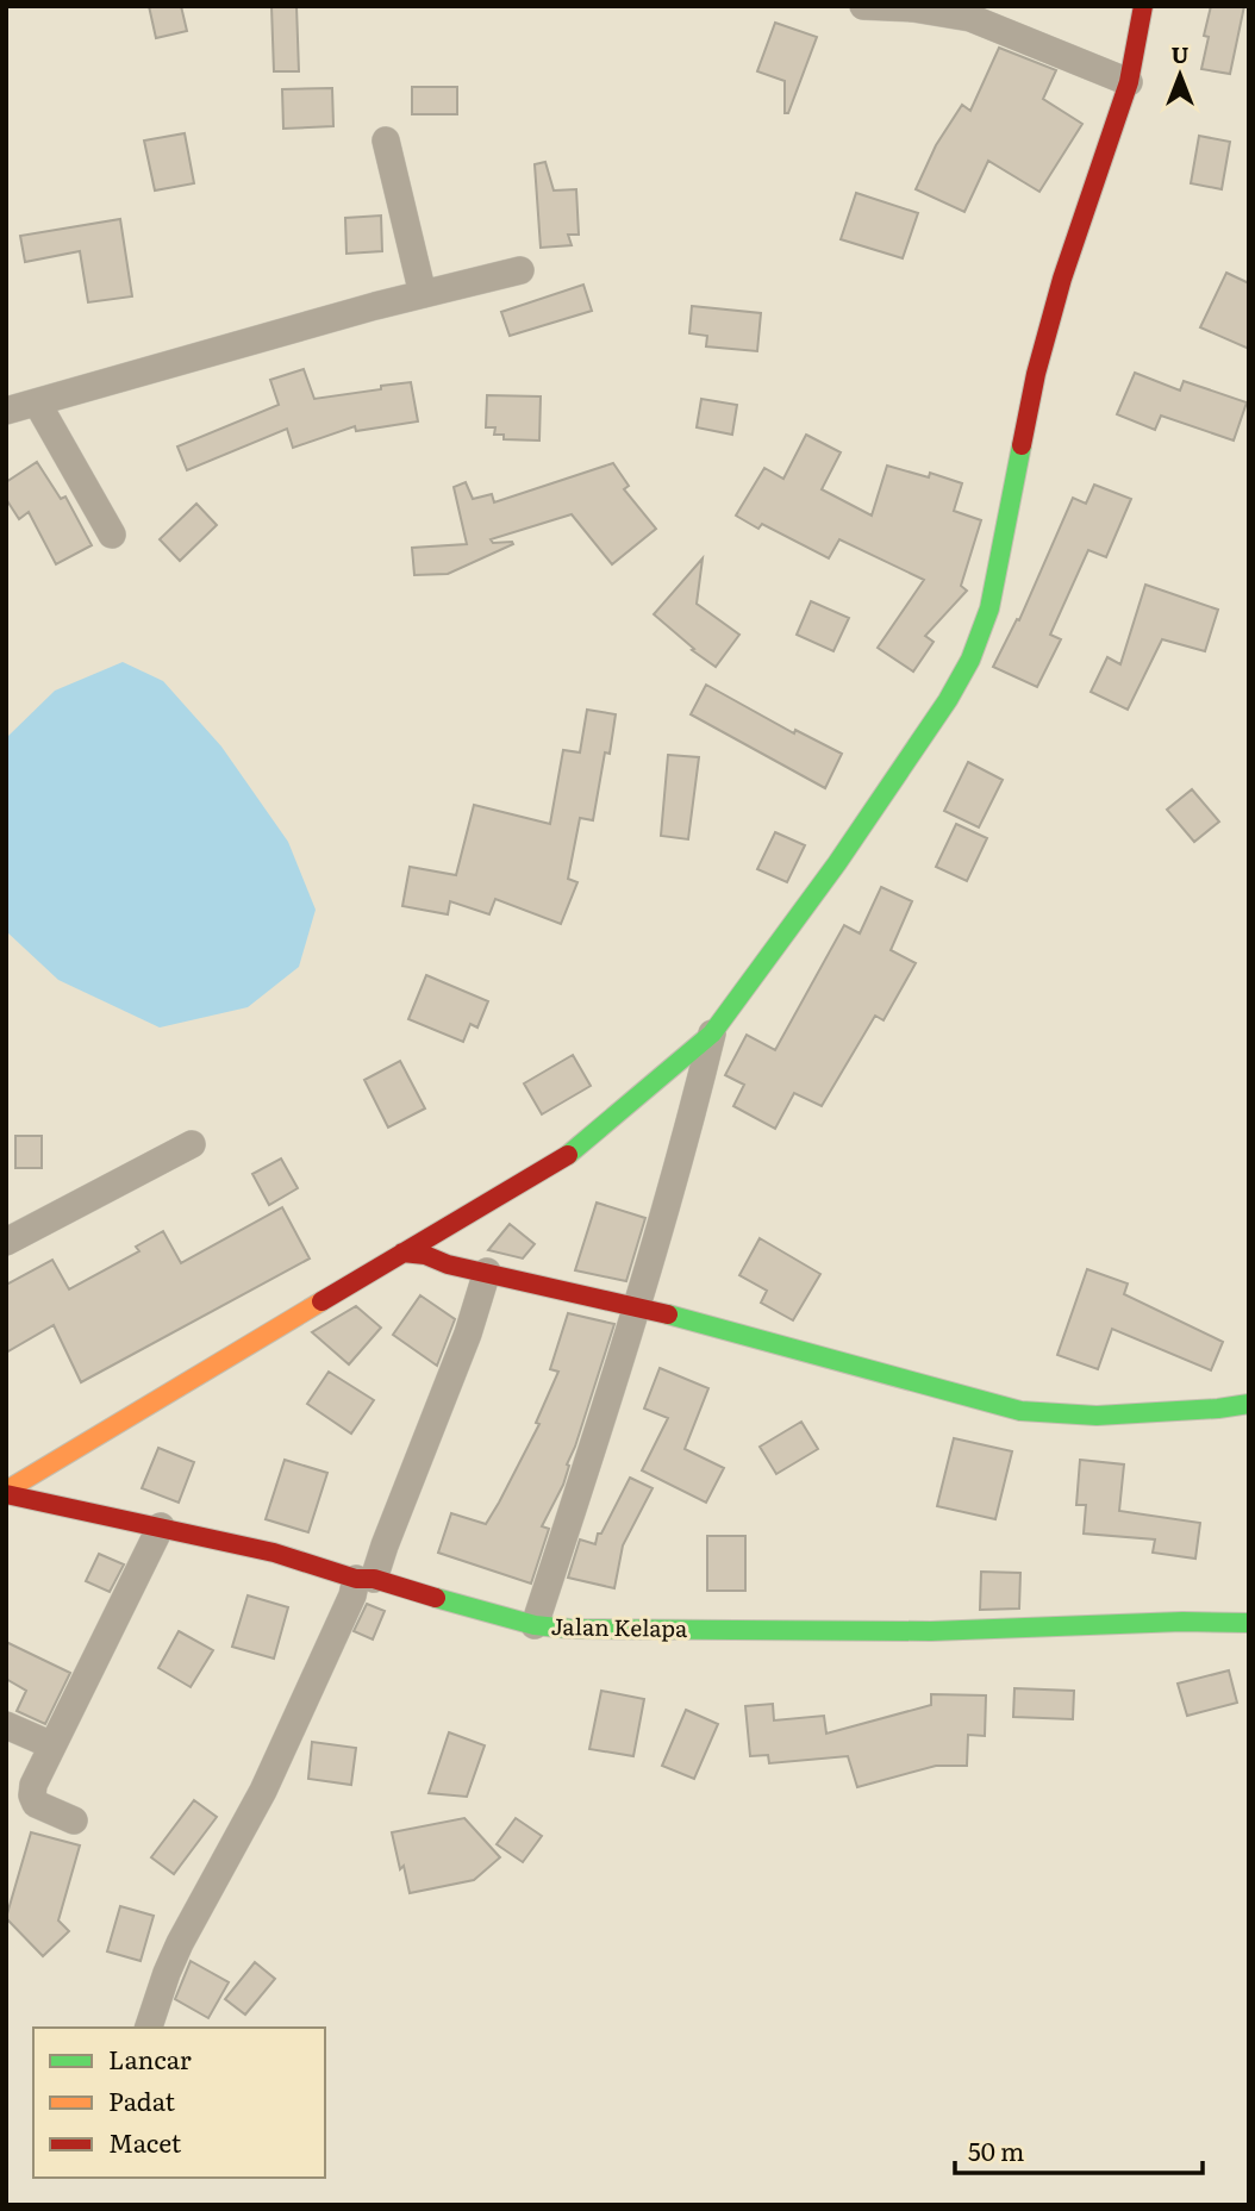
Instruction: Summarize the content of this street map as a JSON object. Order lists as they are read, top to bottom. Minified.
{"streets":{"street":["Jalan Kelapa"]},"legend":["Lancar","Padat","Macet"],"scale_bar":"50 m","north":"top"}
